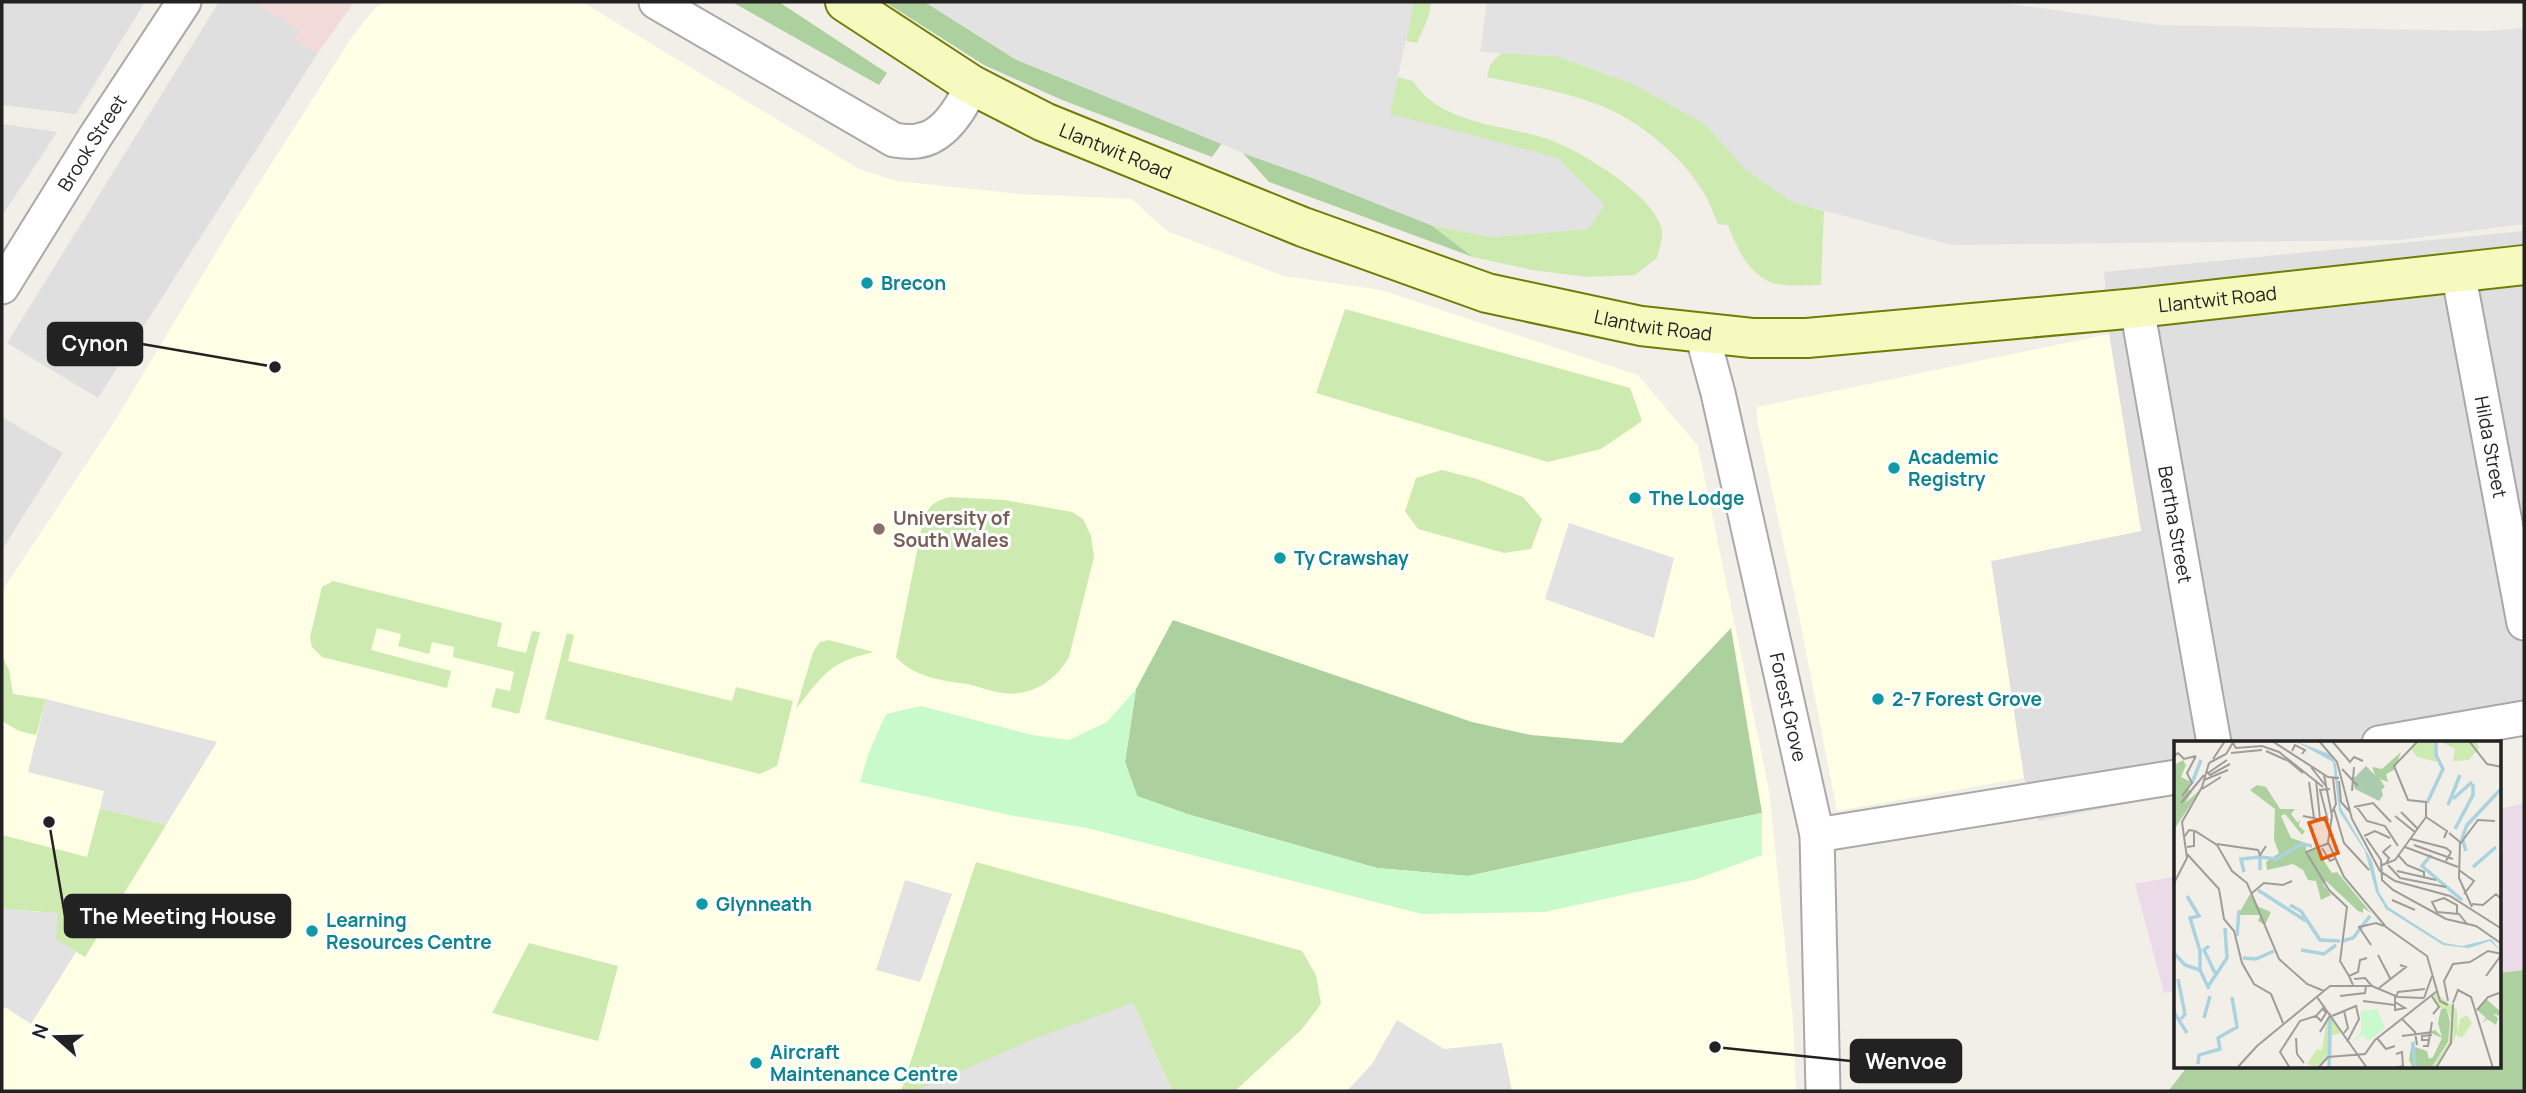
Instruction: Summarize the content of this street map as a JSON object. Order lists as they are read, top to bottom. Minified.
{"streets":{"main road":["Llantwit Road"],"street":["Brook Street","Hilda Street","Bertha Street","Forest Grove"]},"crossings":[["Llantwit Road","Hilda Street"],["Llantwit Road","Bertha Street"],["Llantwit Road","Forest Grove"]],"places":["Brecon","Cynon","Academic Registry","The Lodge","University of South Wales","Ty Crawshay","2-7 Forest Grove","The Meeting House","Glynneath","Learning Resources Centre","Wenvoe","Aircraft Maintenance Centre"],"north":"left"}
